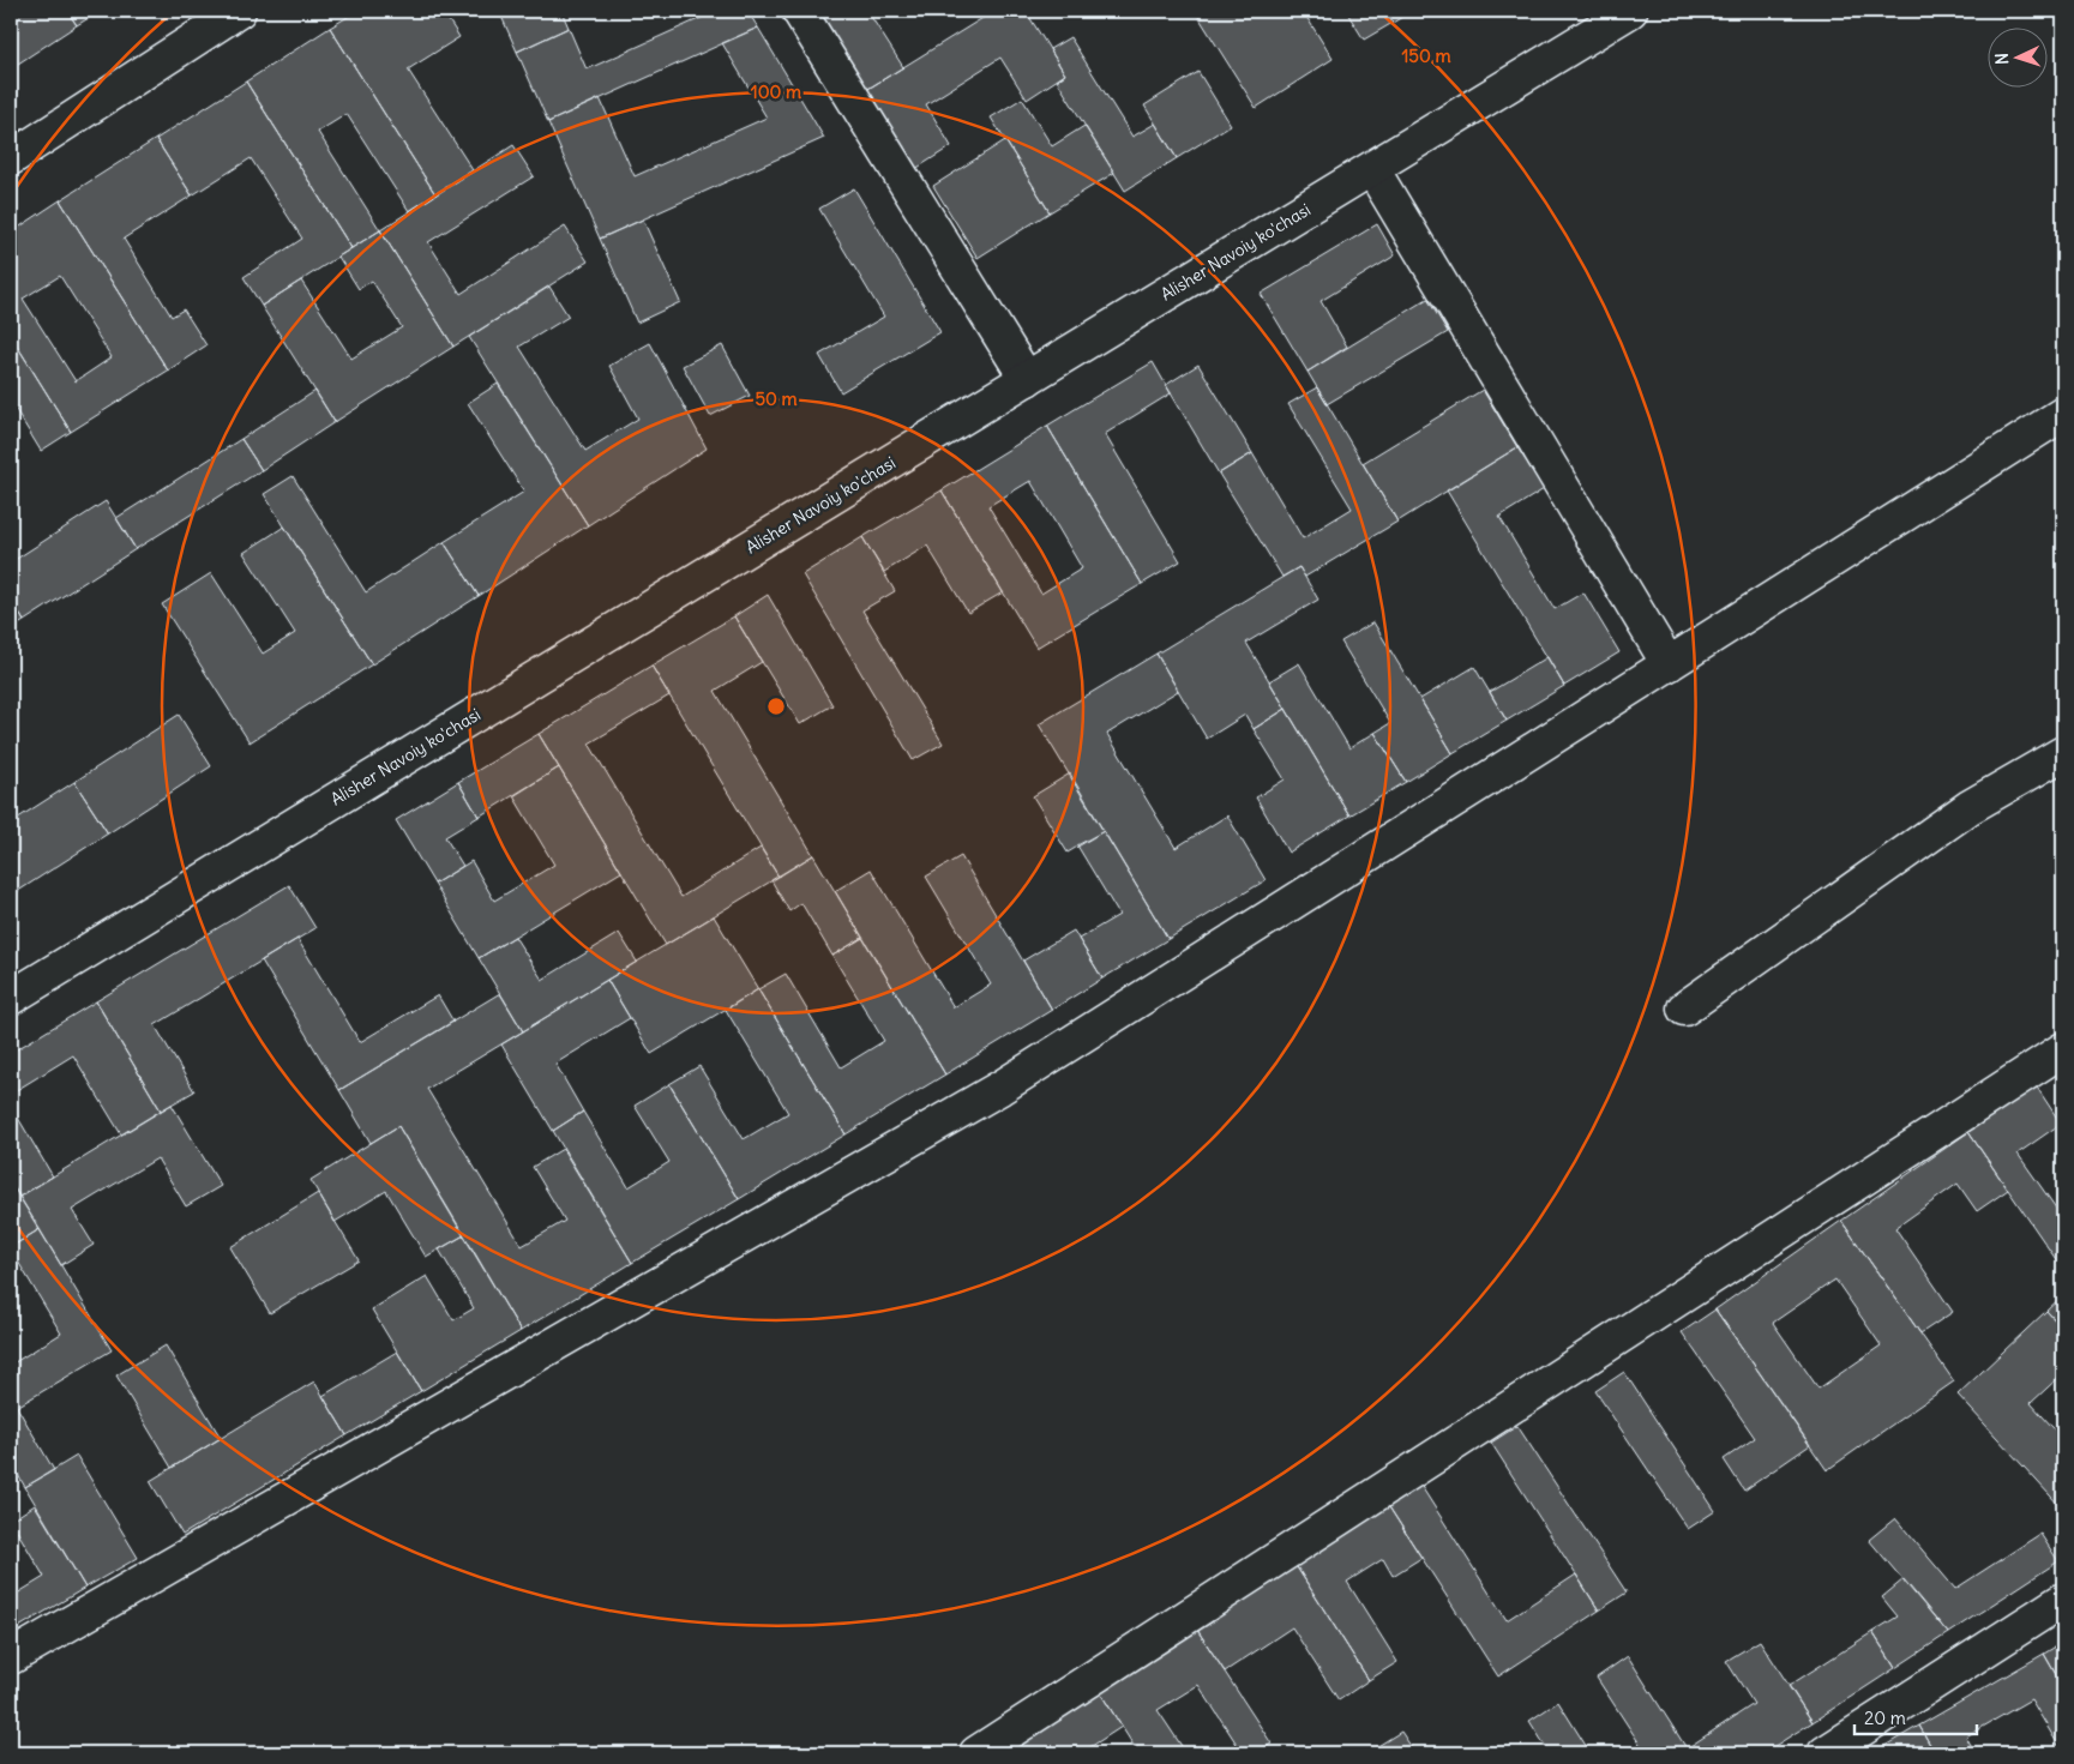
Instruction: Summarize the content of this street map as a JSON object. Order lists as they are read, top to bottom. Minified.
{"streets":{"street":["Alisher Navoiy ko'chasi"]},"scale_bar":"20 m","north":"left","rings":["150 m","100 m","50 m"]}
